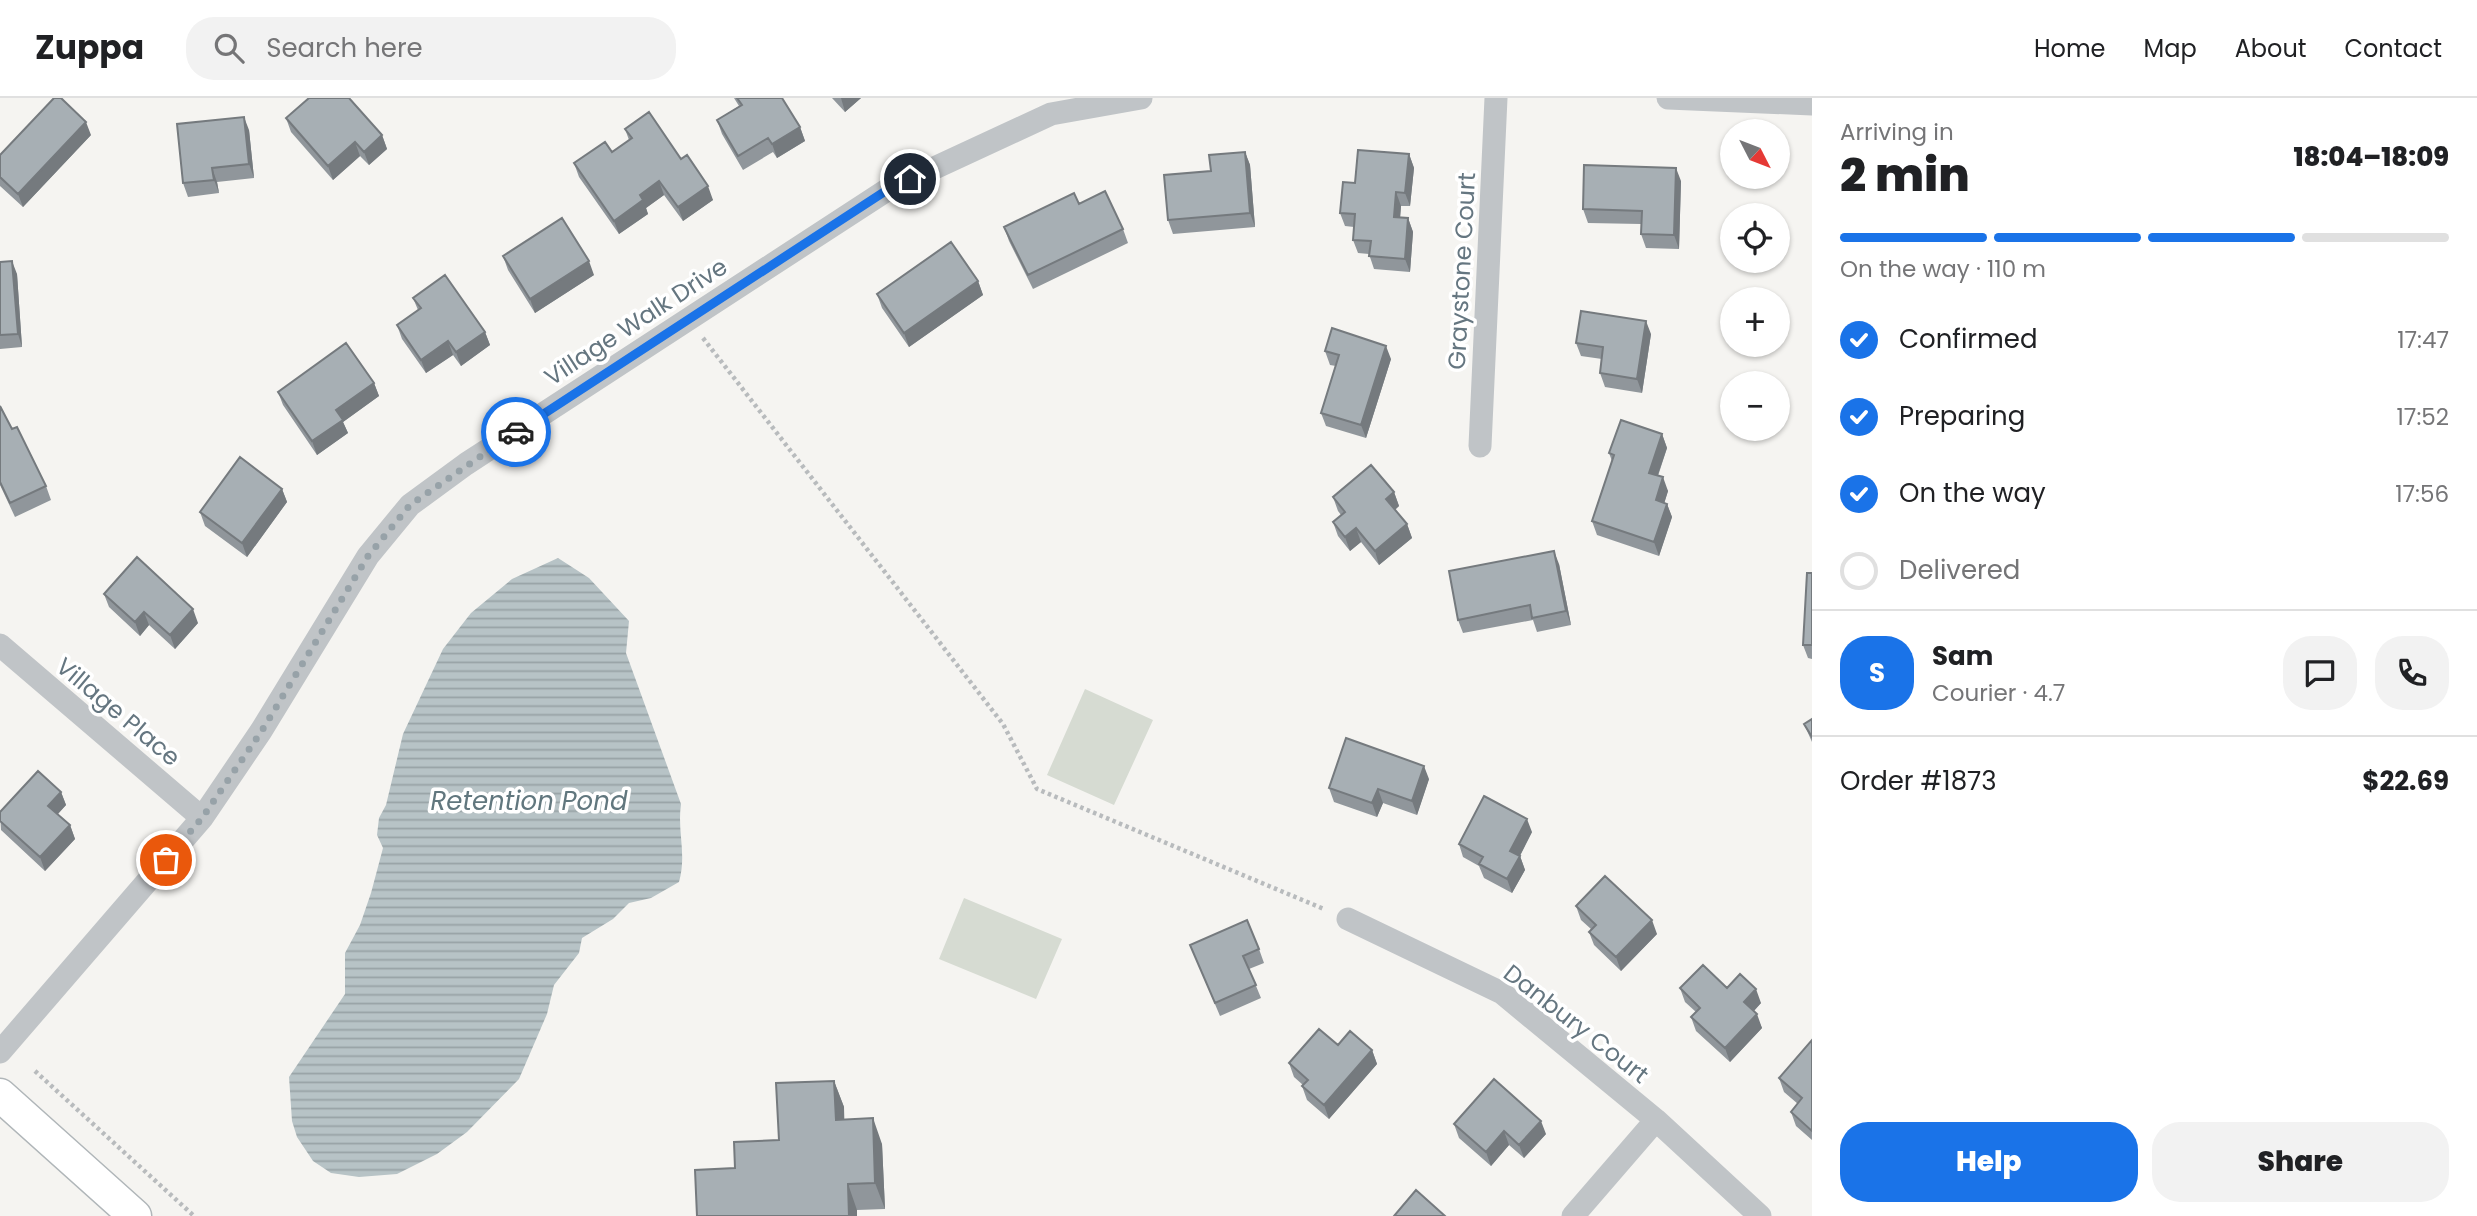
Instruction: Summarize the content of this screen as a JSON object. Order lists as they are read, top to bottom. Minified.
{"streets":{"street":["Graystone Court","Village Walk Drive","Village Place","Danbury Court"]},"crossings":[["Village Walk Drive","Village Place"]],"water":["Retention Pond"],"north":"bottom right","page":{"header":"Zuppa","search":"Search here","nav":["Home","Map","About","Contact"],"heading":["2 min","Arriving in","18:04–18:09"],"panel":["Sam","Courier · 4.7","Order #1873","$22.69"],"map_buttons":["+","−"],"bar":"On the way · 110 m","list":[["Confirmed","17:47"],["Preparing","17:52"],["On the way","17:56"],"Delivered"],"round":"S","buttons":["Help","Share"]}}
